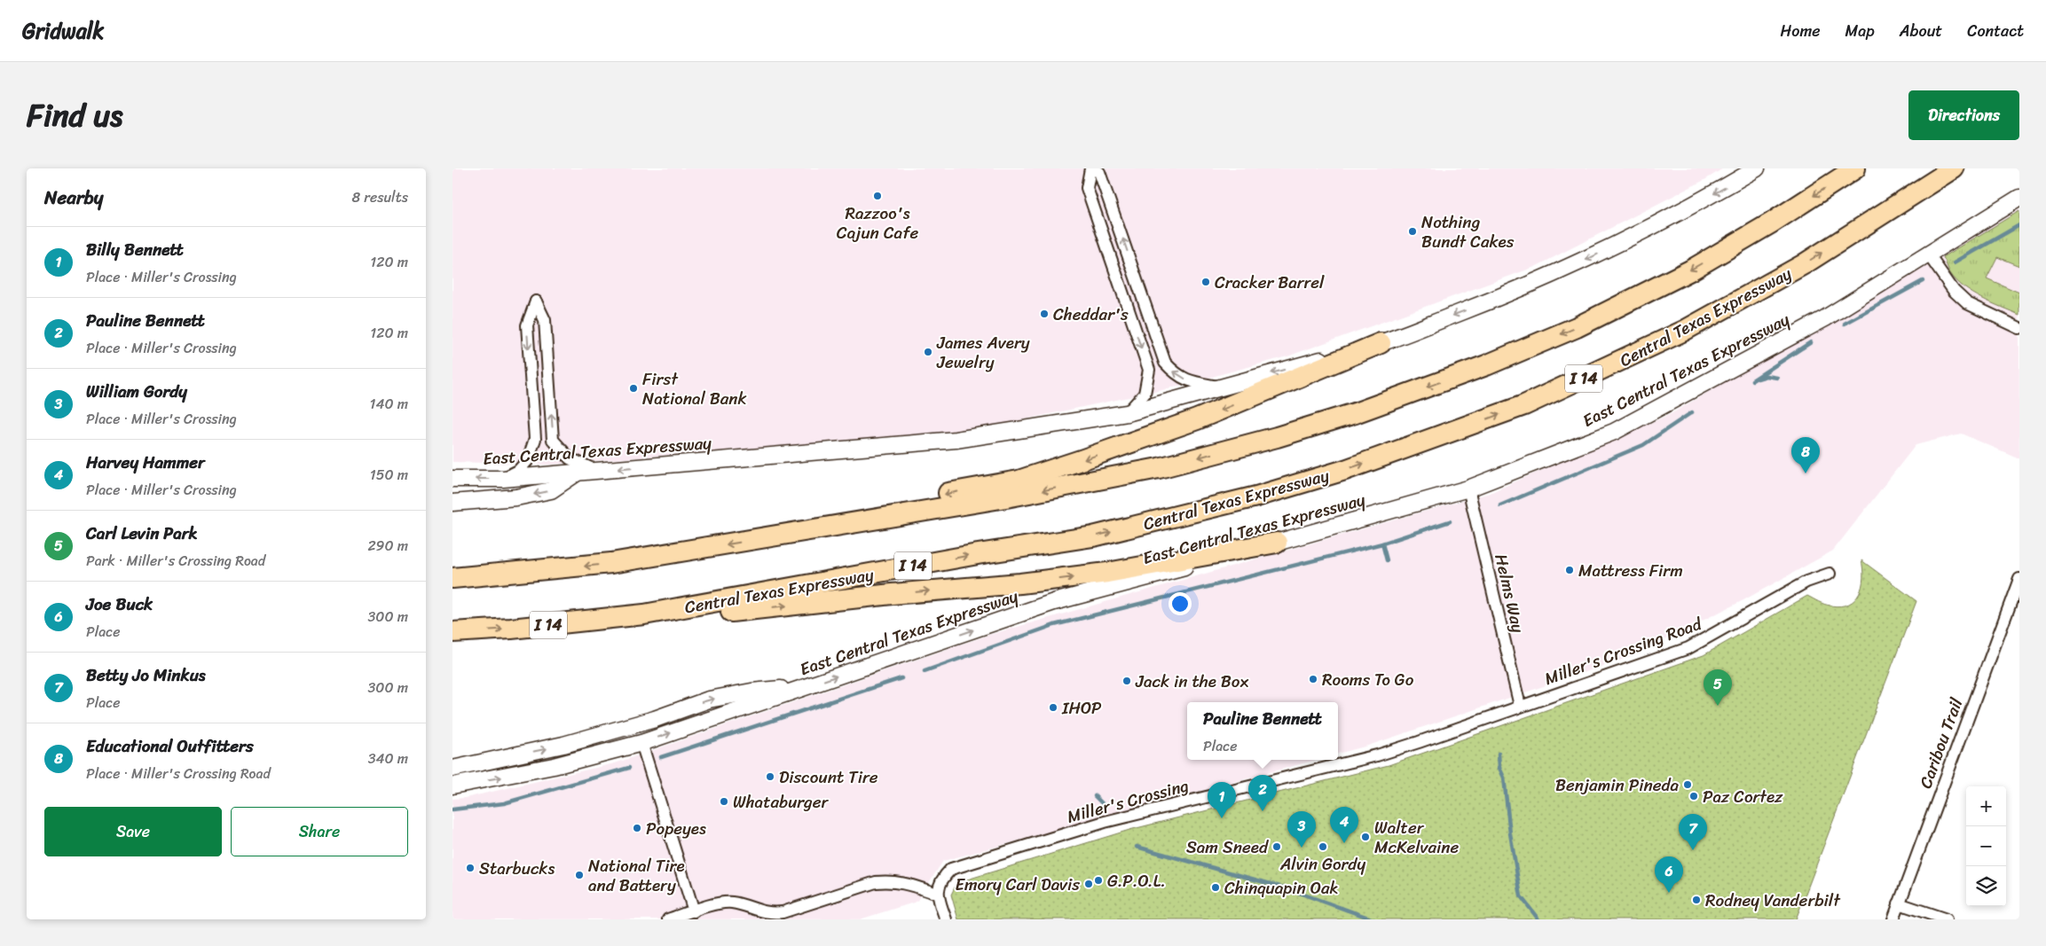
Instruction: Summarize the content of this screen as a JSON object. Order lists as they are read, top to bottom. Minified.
{"streets":{"highway":["Central Texas Expressway","I 14"],"main road":["East Central Texas Expressway"],"street":["Helms Way","Miller's Crossing Road","Caribou Trail","Miller's Crossing"]},"crossings":[["East Central Texas Expressway","Helms Way"],["Helms Way","Miller's Crossing Road"],["Helms Way","Miller's Crossing"],["Miller's Crossing Road","Miller's Crossing"]],"places":["Razzoo's Cajun Cafe","Nothing Bundt Cakes","Cracker Barrel","Cheddar's","James Avery Jewelry","First National Bank","Mattress Firm","Rooms To Go","Jack in the Box","IHOP","Discount Tire","Benjamin Pineda","Paz Cortez","Whataburger","Popeyes","Walter McKelvaine","Sam Sneed","Alvin Gordy","Starbucks","National Tire and Battery","G.P.O.L.","Emory Carl Davis","Chinquapin Oak","Rodney Vanderbilt"],"page":{"header":"Gridwalk","nav":["Home","Map","About","Contact"],"title":"Find us","buttons":["Directions",["Save","Share"]],"heading":["Nearby","8 results"],"list":[{"mark":"1","name":"Billy Bennett","note":"Place · Miller's Crossing","value":"120 m"},{"mark":"2","name":"Pauline Bennett","note":"Place · Miller's Crossing","value":"120 m"},{"mark":"3","name":"William Gordy","note":"Place · Miller's Crossing","value":"140 m"},{"mark":"4","name":"Harvey Hammer","note":"Place · Miller's Crossing","value":"150 m"},{"mark":"5","name":"Carl Levin Park","note":"Park · Miller's Crossing Road","value":"290 m"},{"mark":"6","name":"Joe Buck","note":"Place","value":"300 m"},{"mark":"7","name":"Betty Jo Minkus","note":"Place","value":"300 m"},{"mark":"8","name":"Educational Outfitters","note":"Place · Miller's Crossing Road","value":"340 m"}],"pins":["8","5","2","1","4","3","7","6"],"popup":["Pauline Bennett","Place"],"map_buttons":["+","−"]}}
